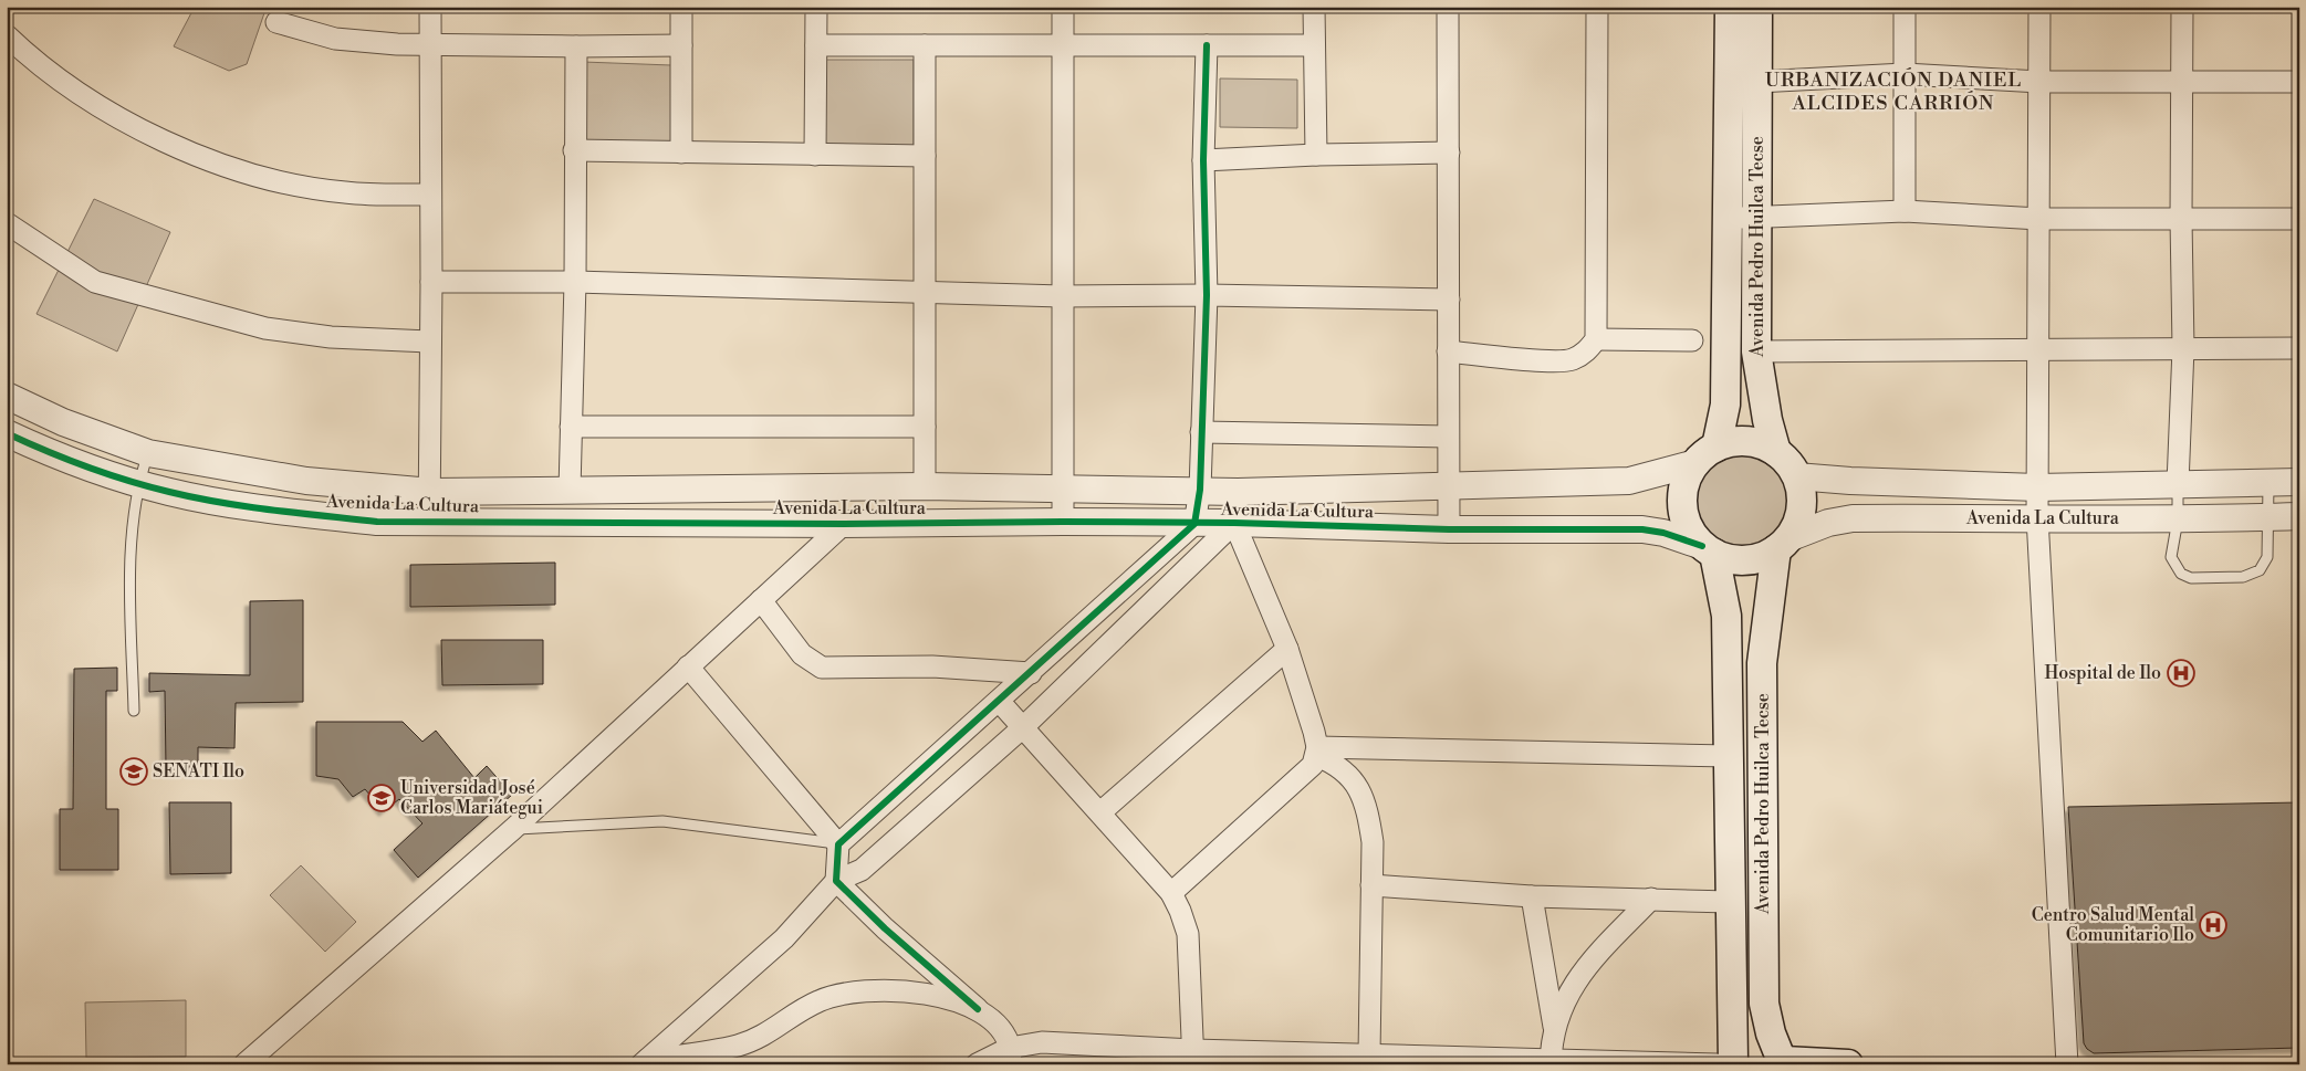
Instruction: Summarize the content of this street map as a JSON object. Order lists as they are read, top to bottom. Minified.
{"streets":{"main road":["Avenida Pedro Huilca Tecse"],"street":["Avenida La Cultura"]},"crossings":[["Avenida Pedro Huilca Tecse","Avenida La Cultura"]],"districts":["URBANIZACIÓN DANIEL ALCIDES CARRIÓN"],"places":{"hospital":["Hospital de Ilo","Centro Salud Mental Comunitario Ilo"],"school or university":["SENATI Ilo","Universidad José Carlos Mariátegui"]}}
